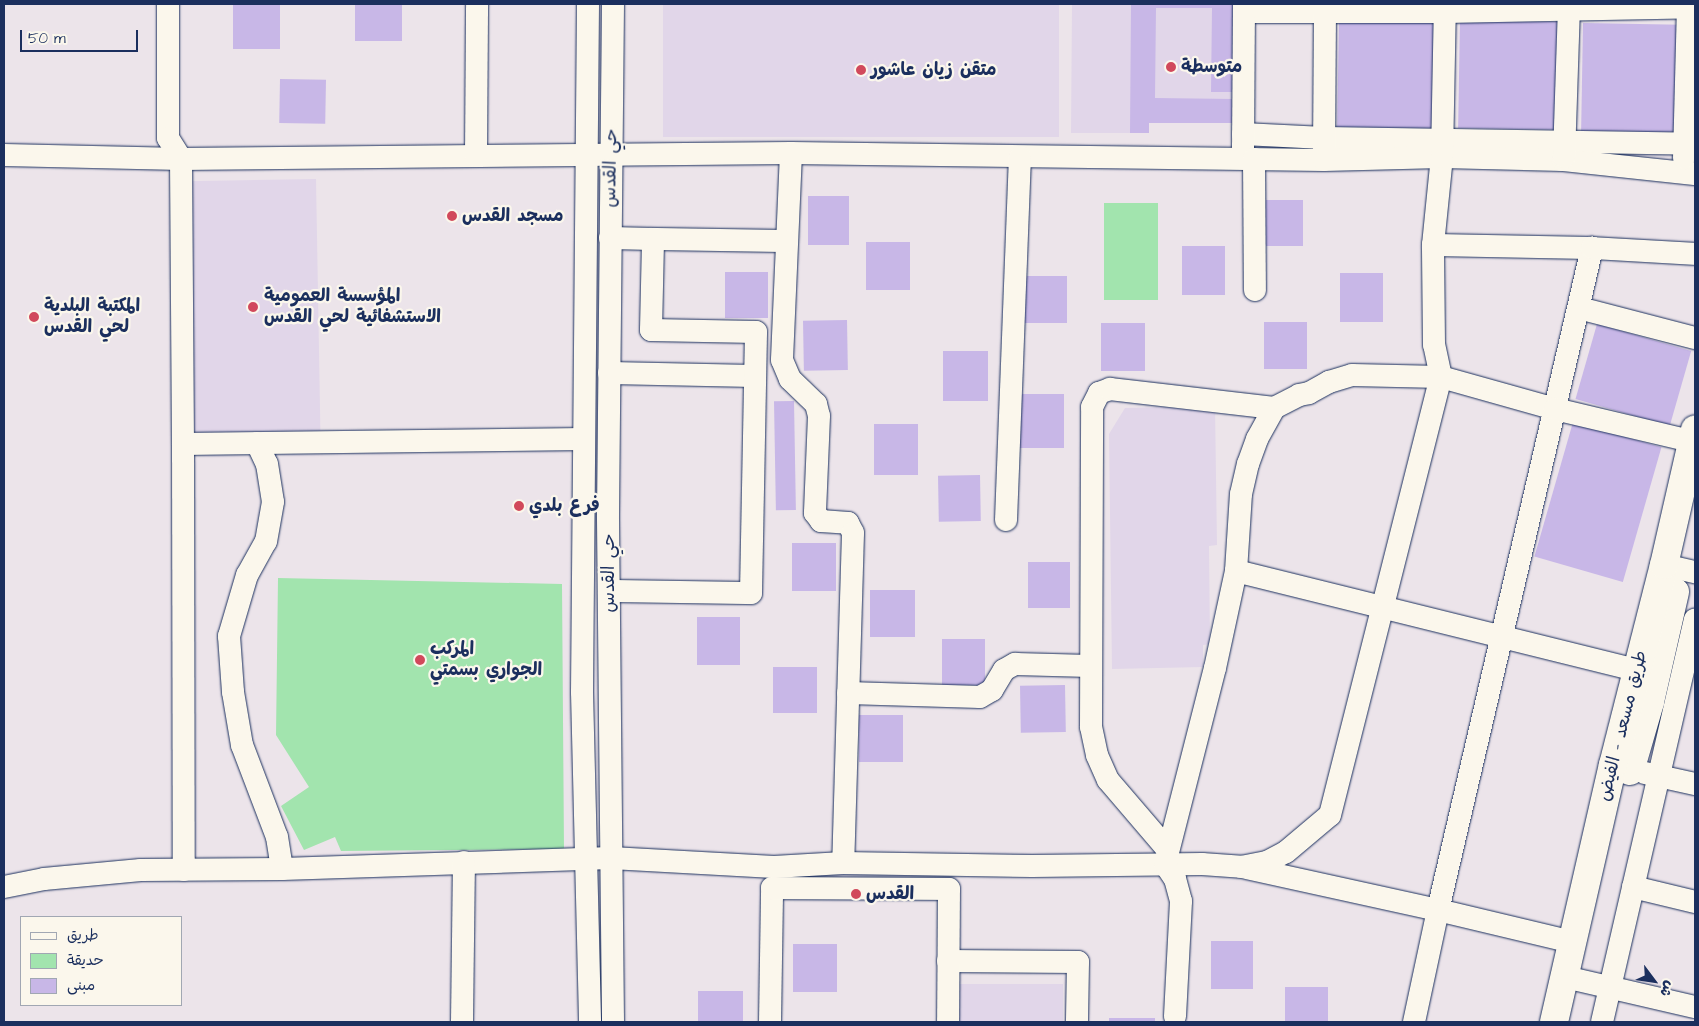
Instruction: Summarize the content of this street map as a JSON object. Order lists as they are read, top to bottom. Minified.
{"streets":{"main road":["طريق مسعد - الفيض"],"street":["حي القدس"]},"places":["متوسطة","متقن زيان عاشور","مسجد القدس","المؤسسة العمومية الاستشفائية لحي القدس","المكتبة البلدية لحي القدس","فرع بلدي","المركب الجواري بسمتي","القدس"],"legend":["طريق","حديقة","مبنى"],"scale_bar":"50 m","north":"bottom right"}
